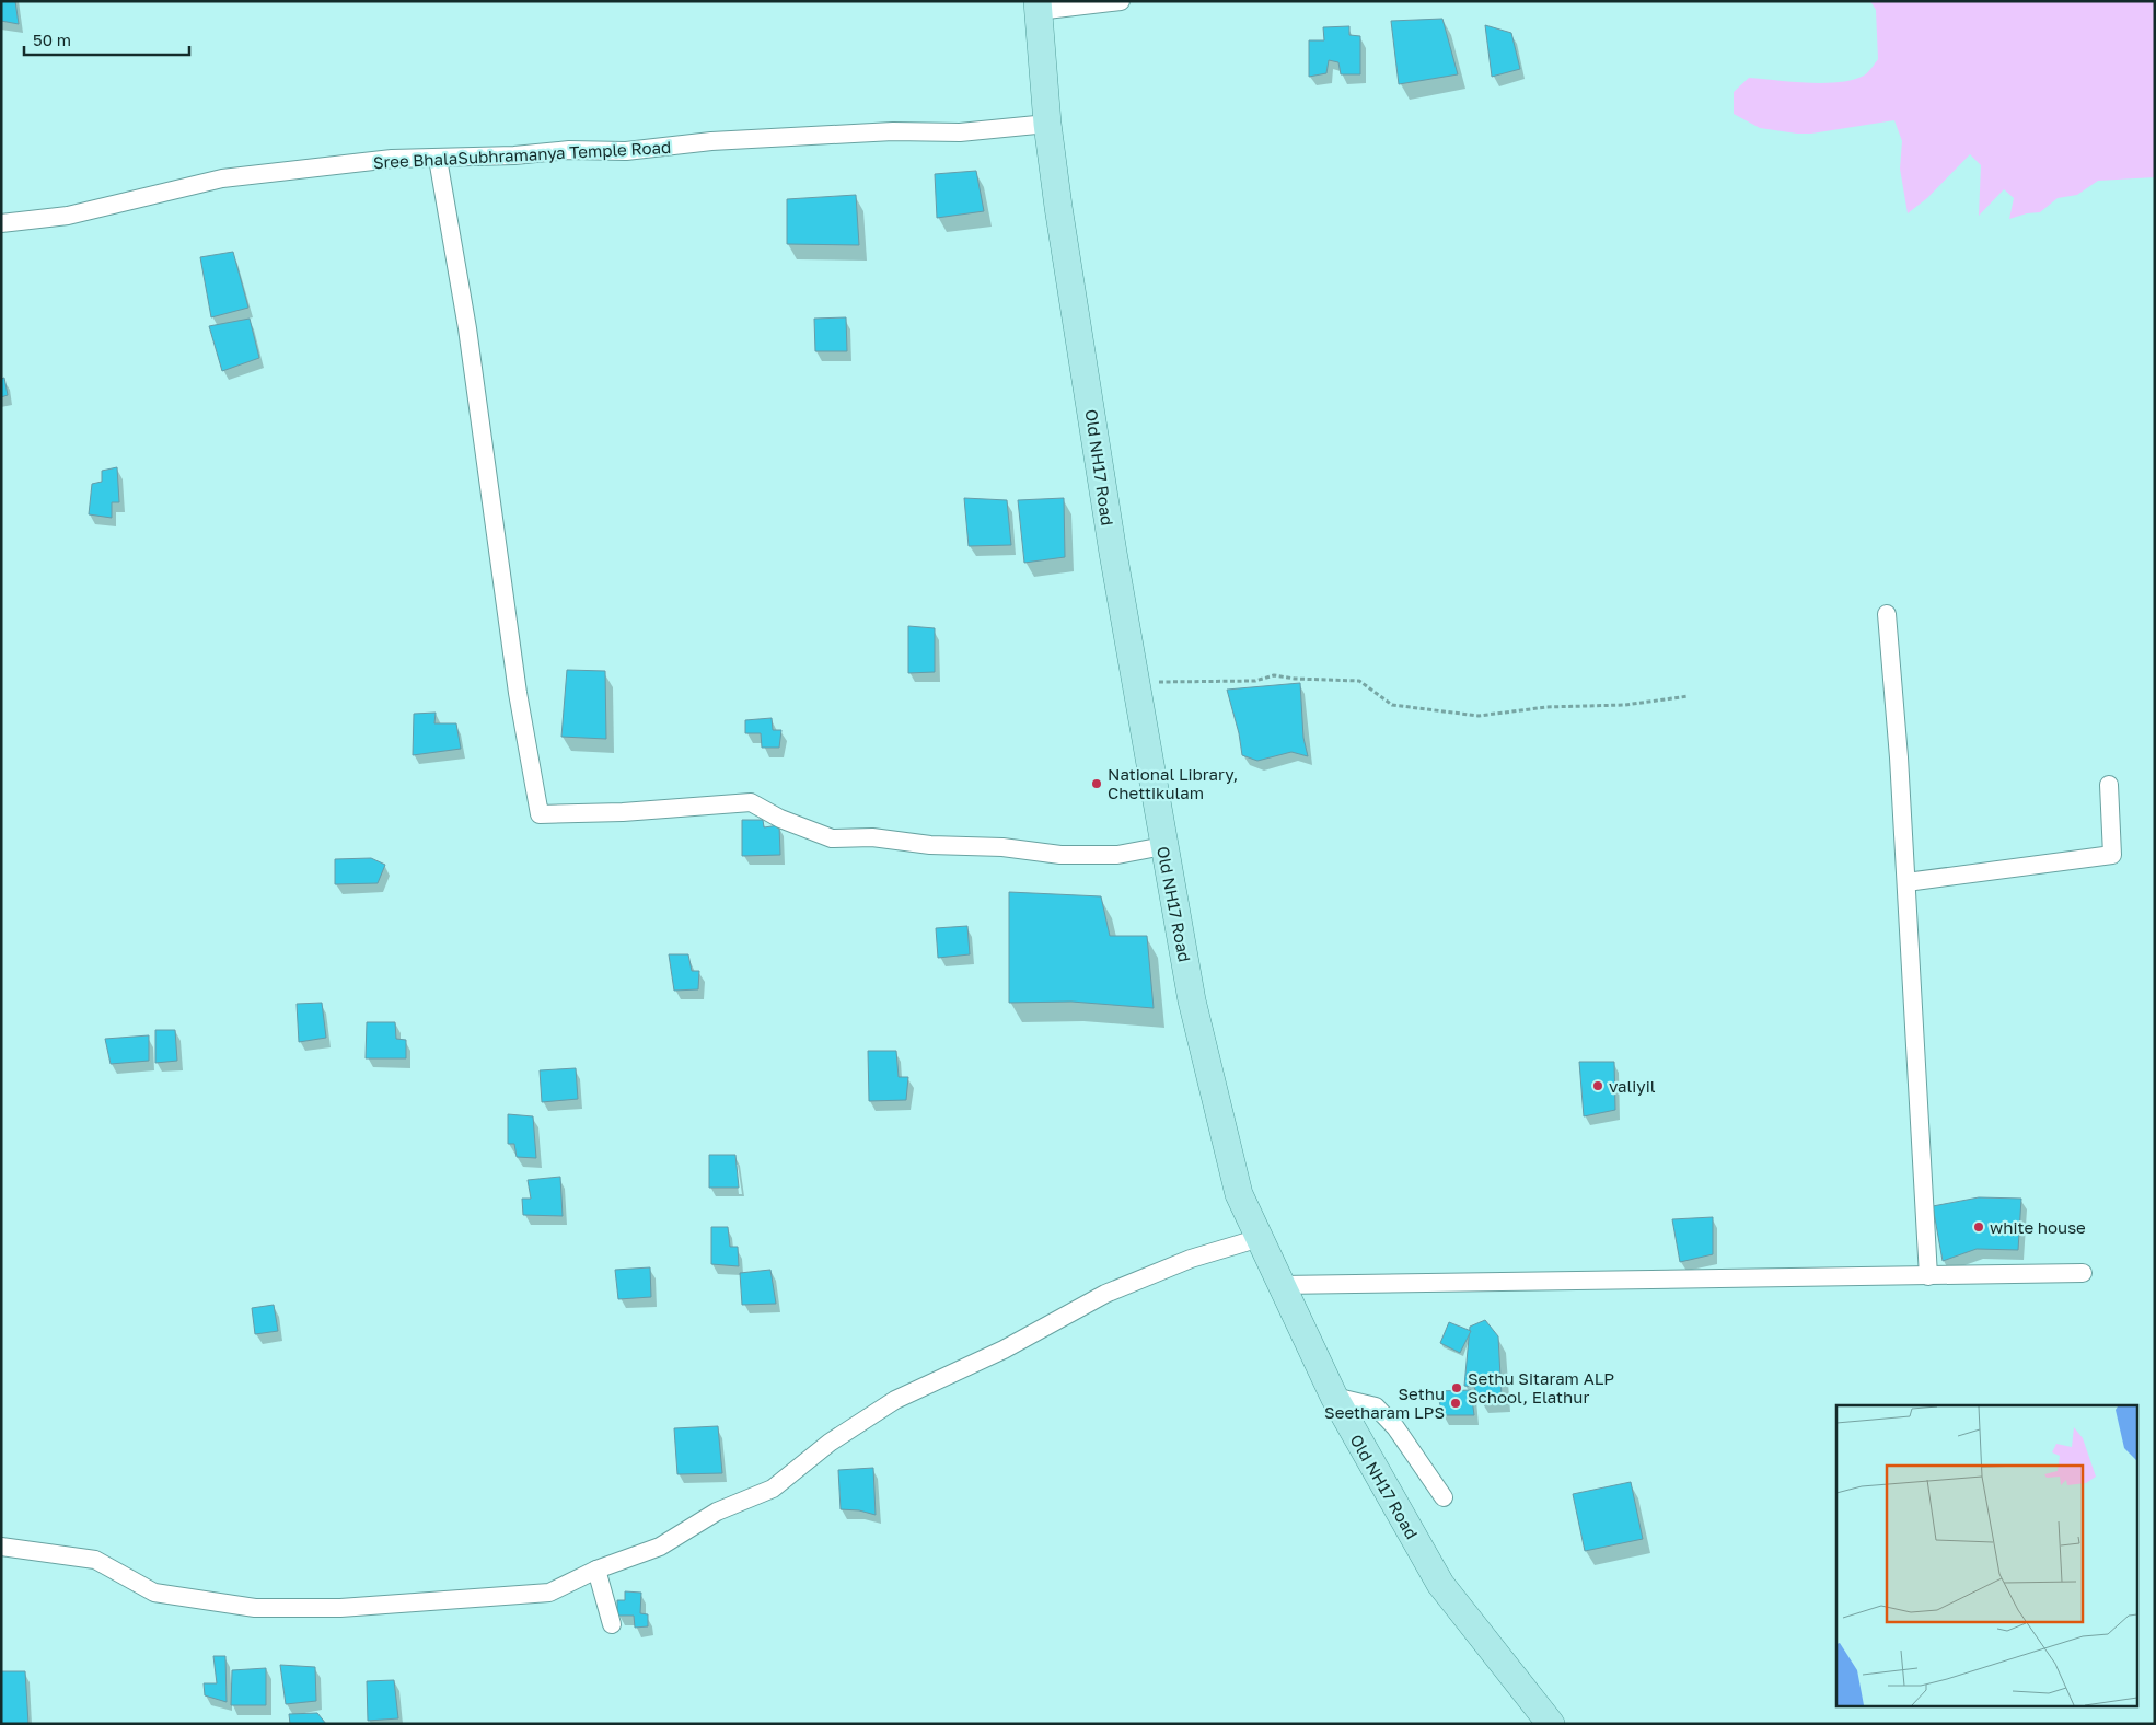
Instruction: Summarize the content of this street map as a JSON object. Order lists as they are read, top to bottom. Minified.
{"streets":{"main road":["Old NH17 Road"],"street":["Sree BhalaSubhramanya Temple Road"]},"crossings":[["Sree BhalaSubhramanya Temple Road","Old NH17 Road"]],"places":["National Library, Chettikulam","valiyil","white house","Sethu Sitaram ALP School, Elathur","Sethu Seetharam LPS"],"scale_bar":"50 m"}
